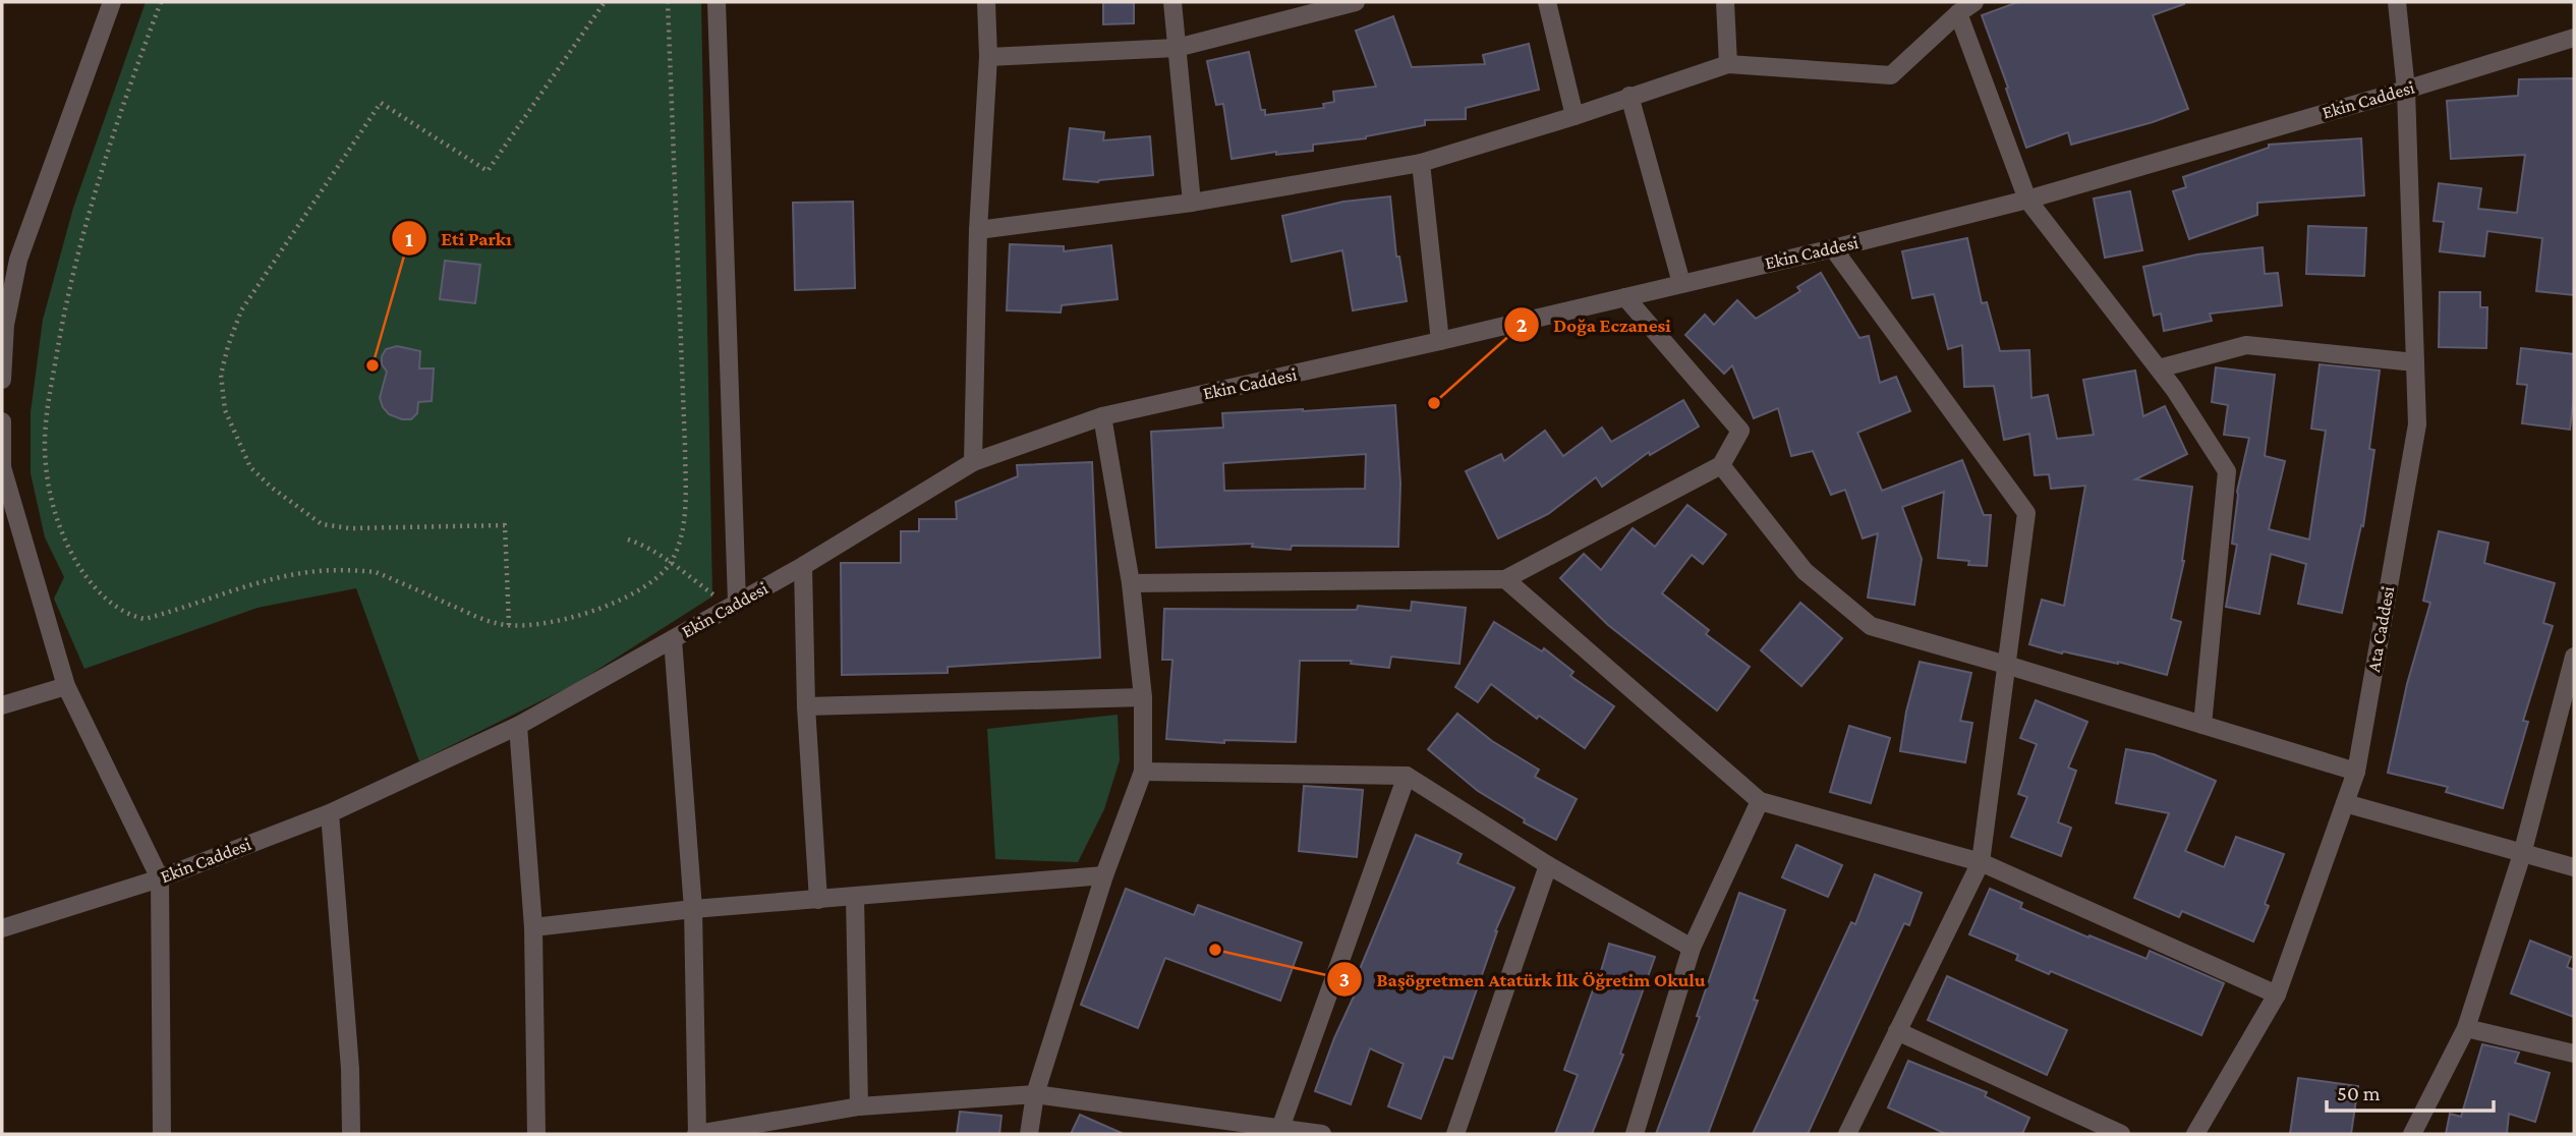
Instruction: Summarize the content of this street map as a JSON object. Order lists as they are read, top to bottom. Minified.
{"streets":{"street":["Ekin Caddesi","Ata Caddesi"]},"crossings":[["Ekin Caddesi","Ata Caddesi"]],"places":["Eti Parkı","Doğa Eczanesi","Başögretmen Atatürk İlk Öğretim Okulu"],"scale_bar":"50 m"}
